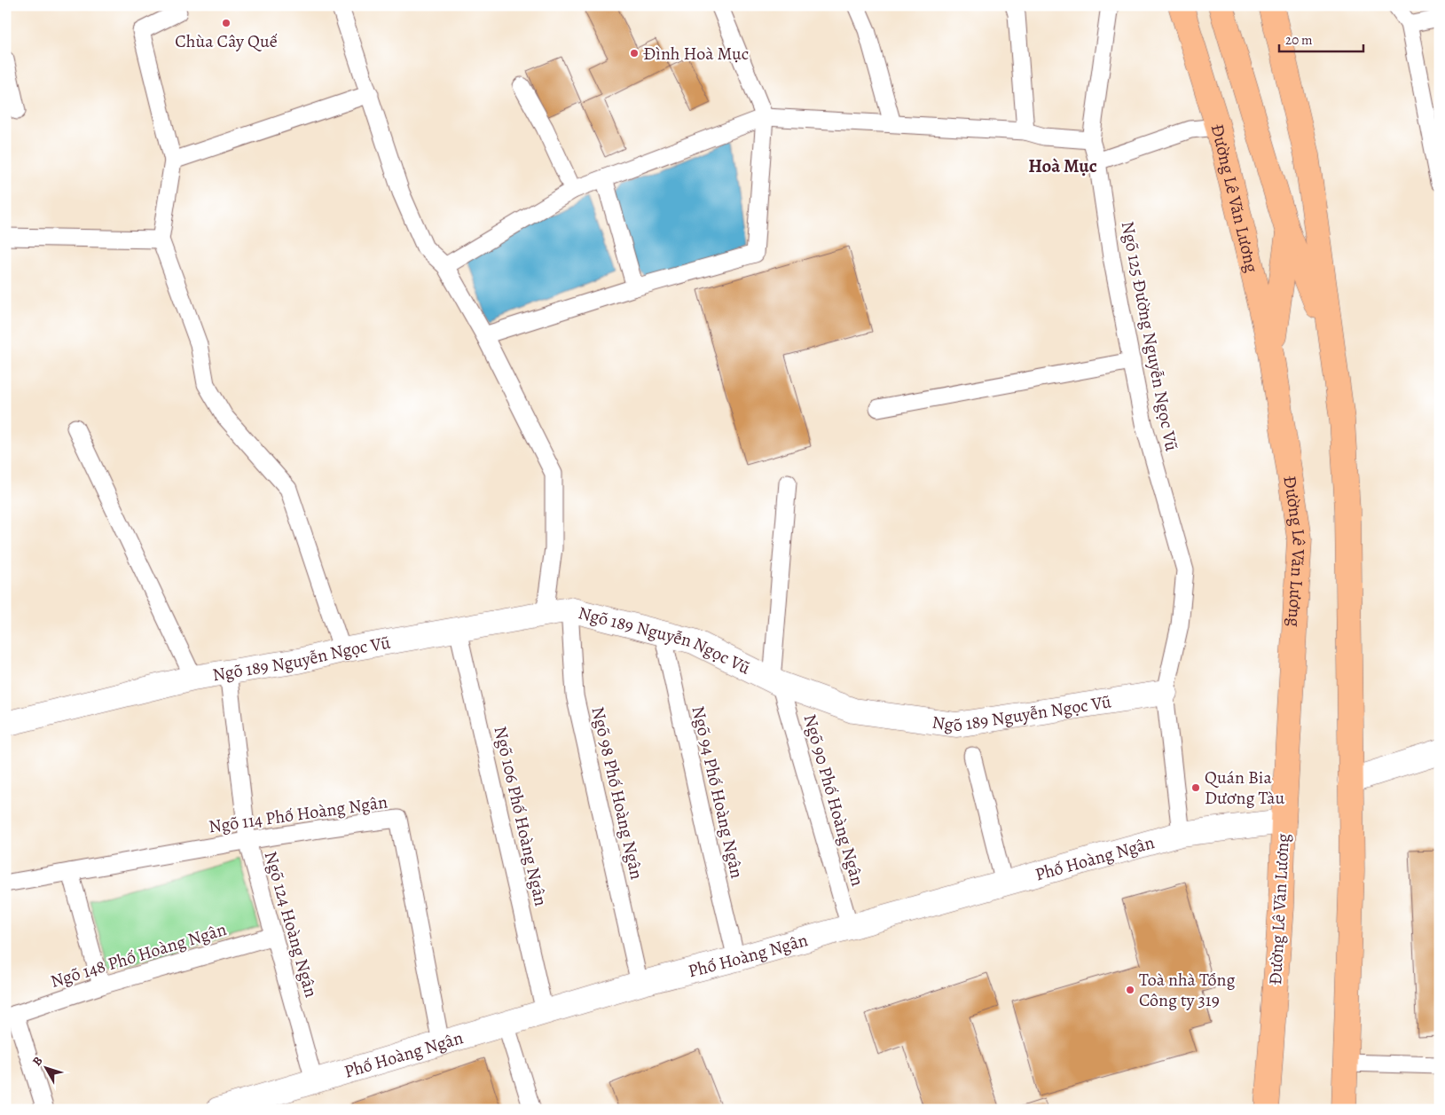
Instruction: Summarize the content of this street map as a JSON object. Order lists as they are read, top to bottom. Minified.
{"streets":{"main road":["Đường Lê Văn Lương"],"street":["Ngõ 189 Nguyễn Ngọc Vũ","Phố Hoàng Ngân"],"lane":["Ngõ 125 Đường Nguyễn Ngọc Vũ","Ngõ 94 Phố Hoàng Ngân","Ngõ 98 Phố Hoàng Ngân","Ngõ 90 Phố Hoàng Ngân","Ngõ 114 Phố Hoàng Ngân","Ngõ 106 Phố Hoàng Ngân","Ngõ 124 Hoàng Ngân","Ngõ 148 Phố Hoàng Ngân"]},"crossings":[["Đường Lê Văn Lương","Phố Hoàng Ngân"],["Ngõ 125 Đường Nguyễn Ngọc Vũ","Ngõ 189 Nguyễn Ngọc Vũ"],["Ngõ 125 Đường Nguyễn Ngọc Vũ","Phố Hoàng Ngân"],["Ngõ 189 Nguyễn Ngọc Vũ","Ngõ 94 Phố Hoàng Ngân"],["Ngõ 189 Nguyễn Ngọc Vũ","Ngõ 98 Phố Hoàng Ngân"],["Ngõ 189 Nguyễn Ngọc Vũ","Ngõ 90 Phố Hoàng Ngân"],["Ngõ 189 Nguyễn Ngọc Vũ","Ngõ 106 Phố Hoàng Ngân"],["Ngõ 189 Nguyễn Ngọc Vũ","Ngõ 124 Hoàng Ngân"],["Ngõ 94 Phố Hoàng Ngân","Phố Hoàng Ngân"],["Ngõ 98 Phố Hoàng Ngân","Phố Hoàng Ngân"],["Ngõ 90 Phố Hoàng Ngân","Phố Hoàng Ngân"],["Ngõ 114 Phố Hoàng Ngân","Phố Hoàng Ngân"],["Ngõ 114 Phố Hoàng Ngân","Ngõ 124 Hoàng Ngân"],["Ngõ 106 Phố Hoàng Ngân","Phố Hoàng Ngân"],["Phố Hoàng Ngân","Ngõ 124 Hoàng Ngân"],["Ngõ 124 Hoàng Ngân","Ngõ 148 Phố Hoàng Ngân"]],"districts":["Hoà Mục"],"places":["Chùa Cây Quế","Đình Hoà Mục","Quán Bia Dương Tàu","Toà nhà Tổng Công ty 319"],"scale_bar":"20 m","north":"top left"}
